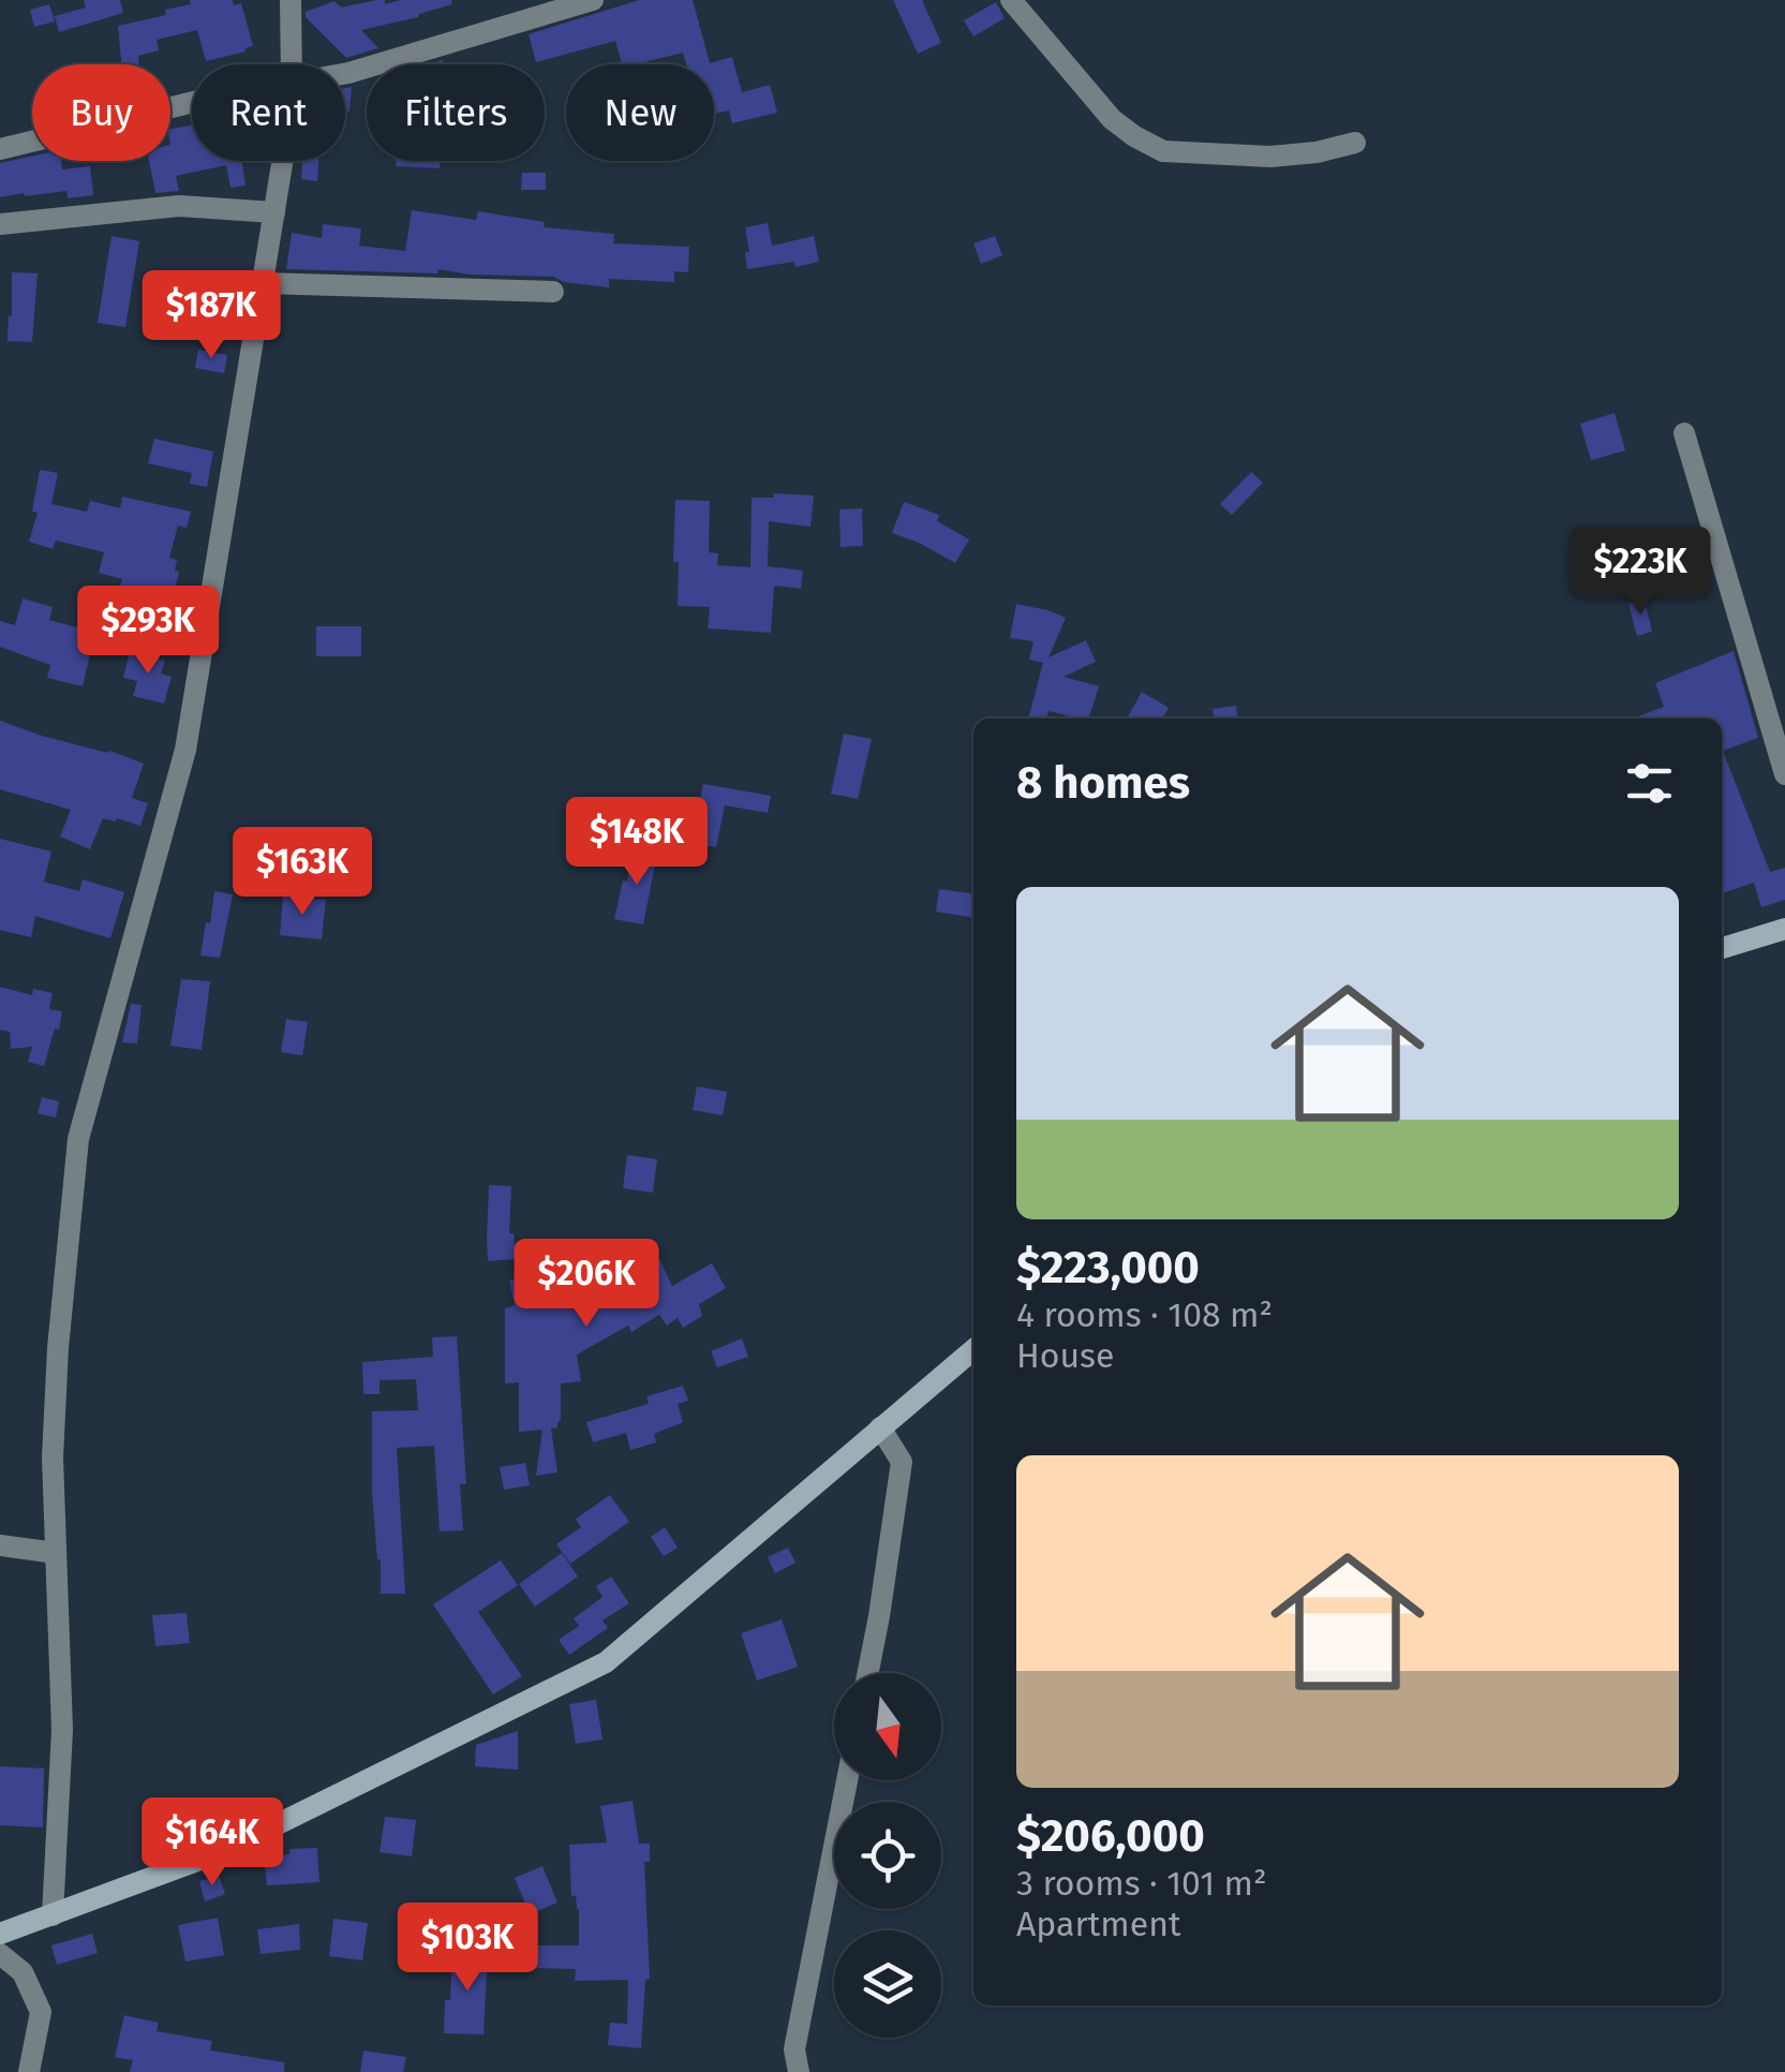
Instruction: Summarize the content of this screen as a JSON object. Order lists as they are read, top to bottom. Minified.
{"north":"bottom","page":{"chip":["Buy","Rent","Filters","New"],"price":["$187K","$223K","$293K","$148K","$163K","$206K","$164K","$103K"],"heading":"8 homes","list":[{"name":"$223,000","note":"4 rooms · 108 m² · House"},{"name":"$206,000","note":"3 rooms · 101 m² · Apartment"}]}}
